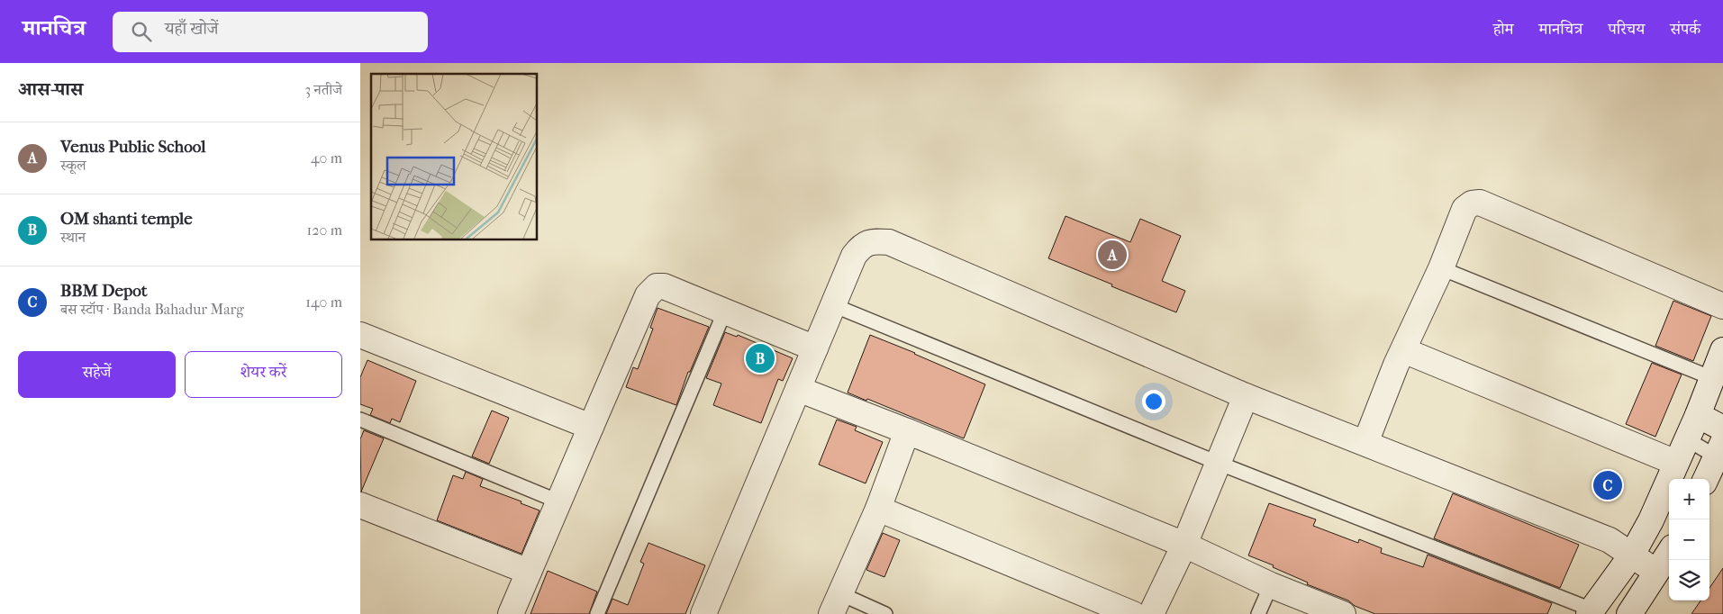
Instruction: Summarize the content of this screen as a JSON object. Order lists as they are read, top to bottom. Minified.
{"page":{"header":"मानचित्र","search":"यहाँ खोजें","nav":["होम","मानचित्र","परिचय","संपर्क"],"heading":["आस-पास","3 नतीजे"],"list":[{"mark":"A","name":"Venus Public School","note":"स्कूल","value":"40 m"},{"mark":"B","name":"OM shanti temple","note":"स्थान","value":"120 m"},{"mark":"C","name":"BBM Depot","note":"बस स्टॉप · Banda Bahadur Marg","value":"140 m"}],"pins":["A","B","C"],"buttons":["सहेजें","शेयर करें"],"map_buttons":["+","−"]}}
